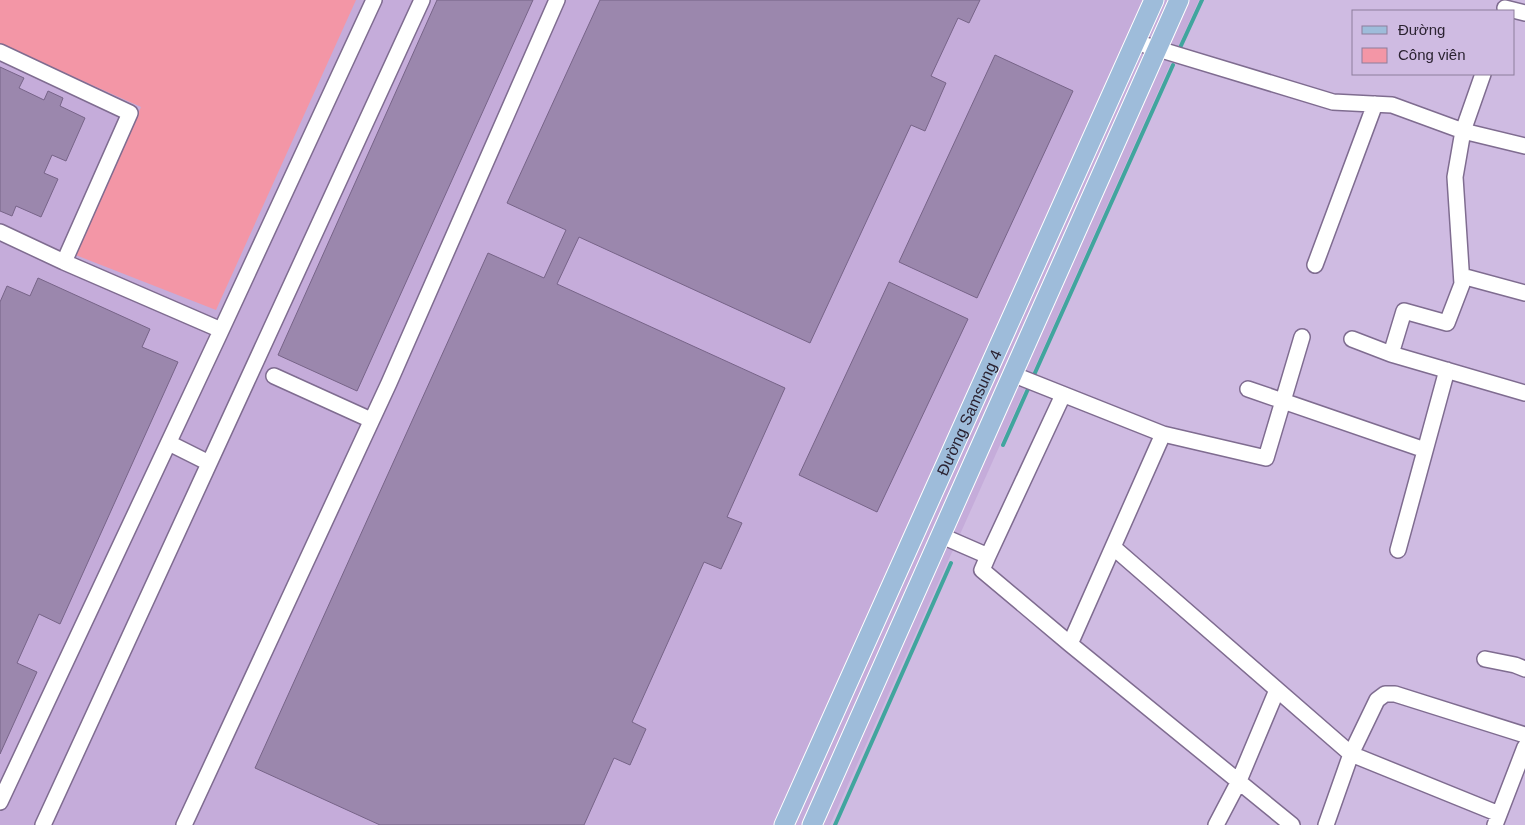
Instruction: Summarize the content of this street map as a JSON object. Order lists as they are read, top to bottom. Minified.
{"streets":{"main road":["Đường Samsung 4"]},"legend":["Đường","Công viên"]}
